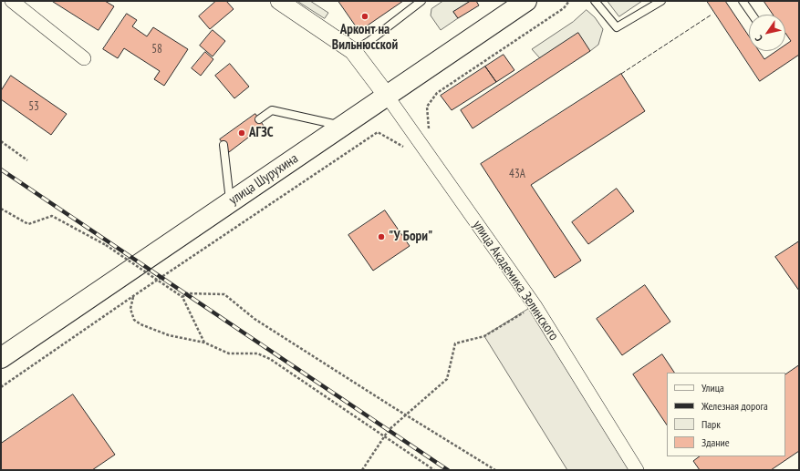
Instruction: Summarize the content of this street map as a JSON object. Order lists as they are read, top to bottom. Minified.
{"streets":{"highway":["улица Шурухина"],"street":["улица Академика Зелинского"]},"crossings":[["улица Шурухина","улица Академика Зелинского"]],"places":["Арконт на Вильнюсской","АГЗС","\"У Бори\""],"house_numbers":["58","53","43А"],"legend":["Улица","Железная дорога","Парк","Здание"],"north":"bottom left"}
